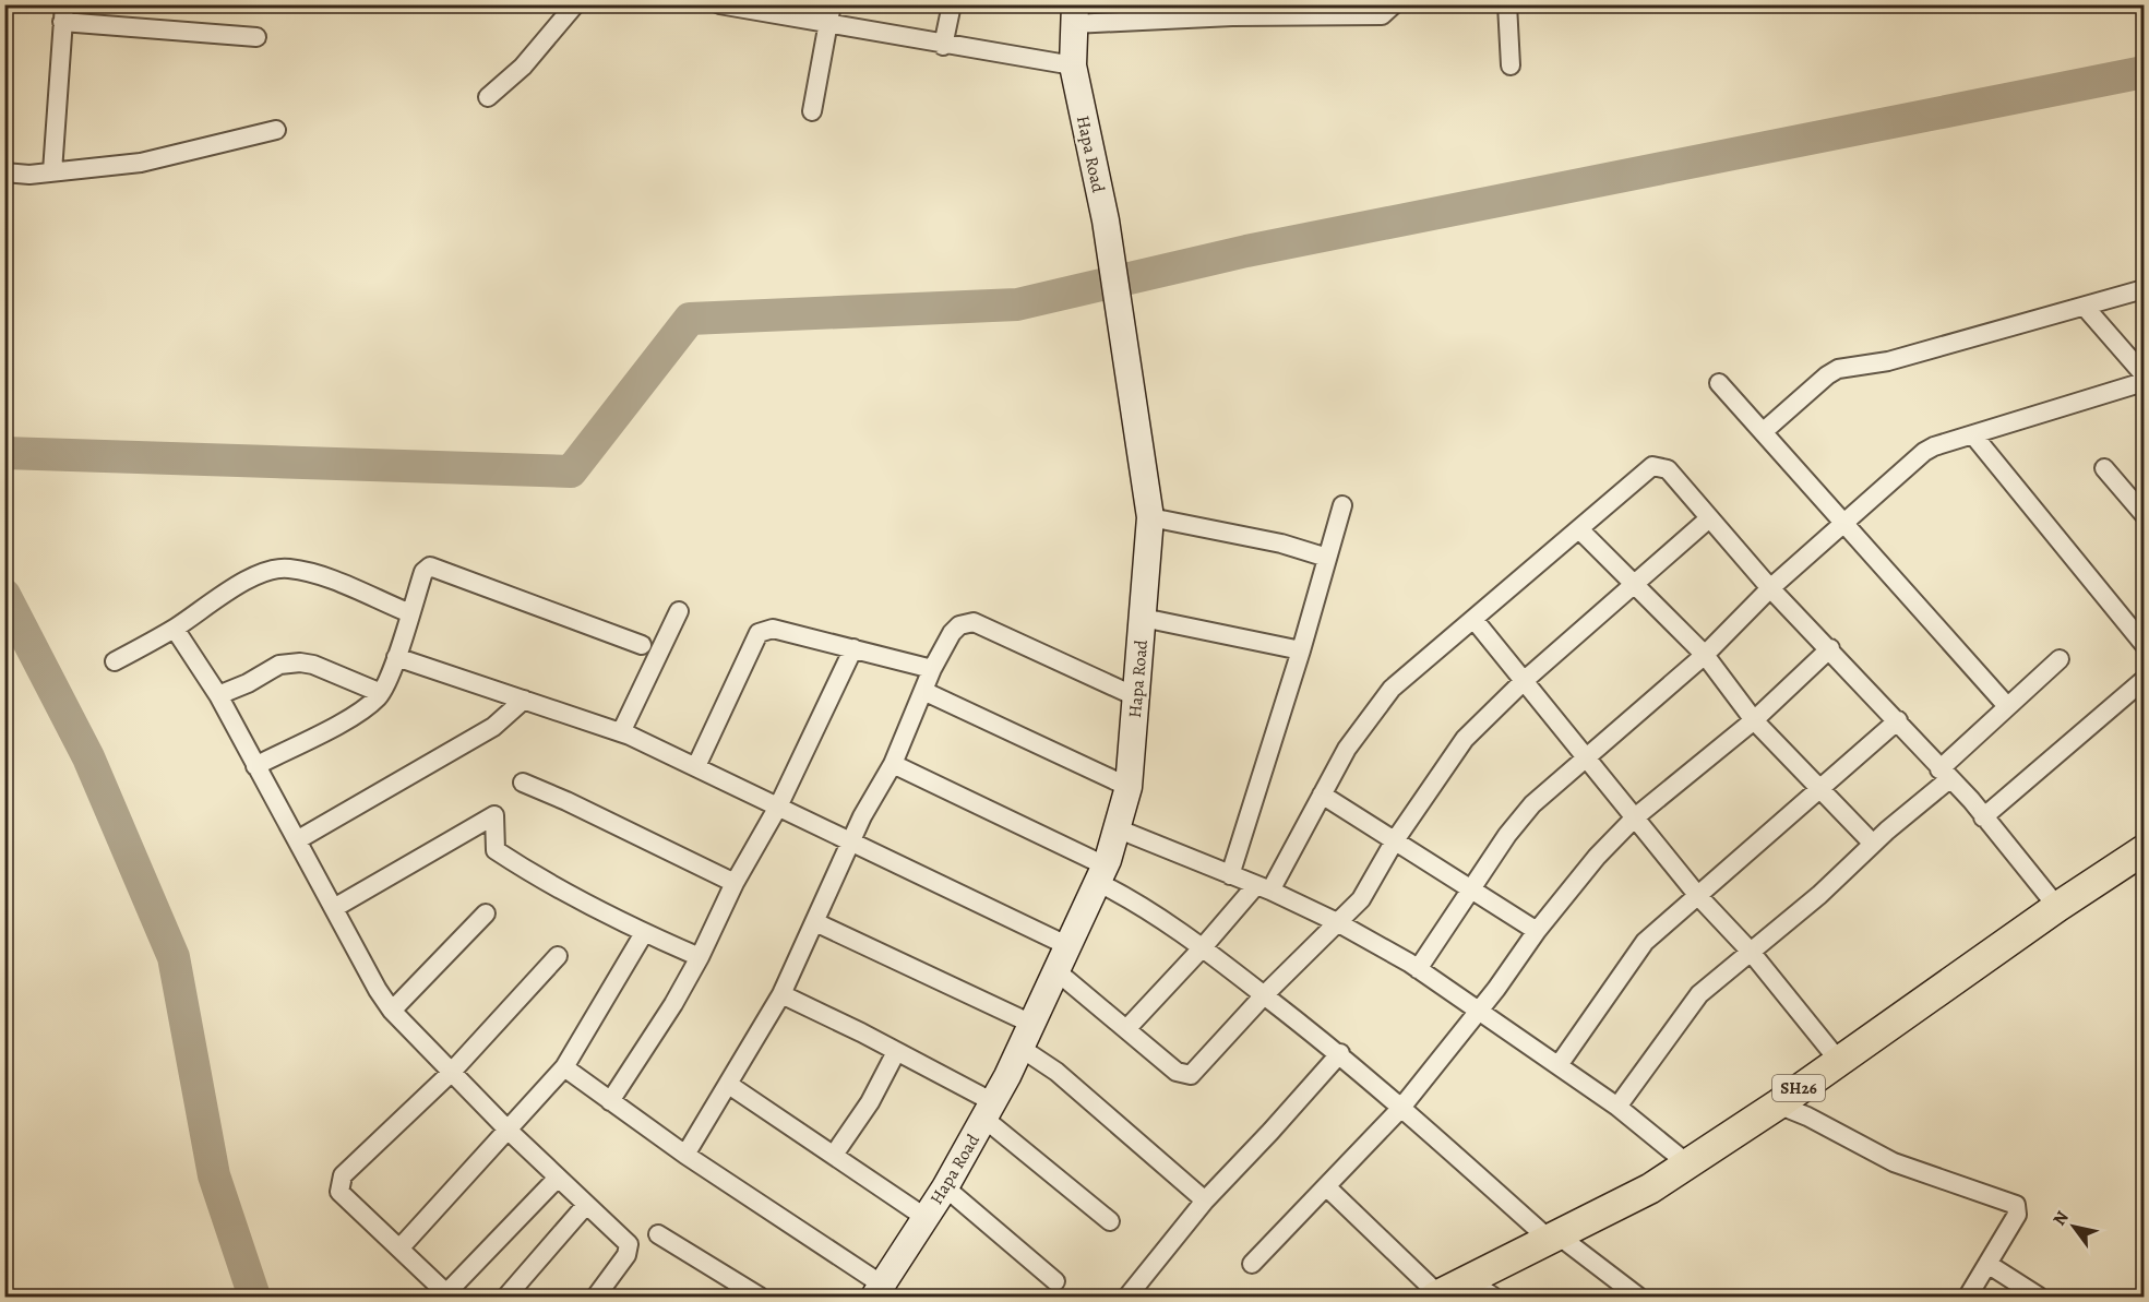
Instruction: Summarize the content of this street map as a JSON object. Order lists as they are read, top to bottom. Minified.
{"streets":{"main road":["SH26"],"street":["Hapa Road"]},"north":"top left"}
